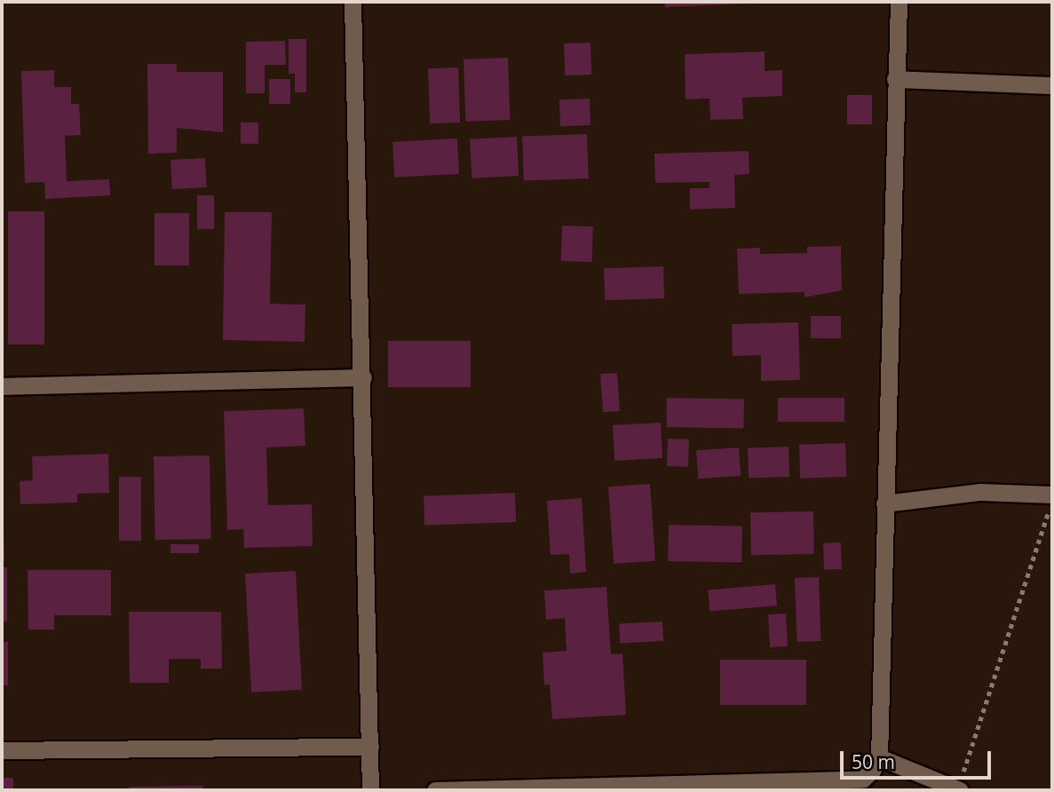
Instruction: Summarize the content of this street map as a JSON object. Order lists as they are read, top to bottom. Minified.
{"scale_bar":"50 m"}
